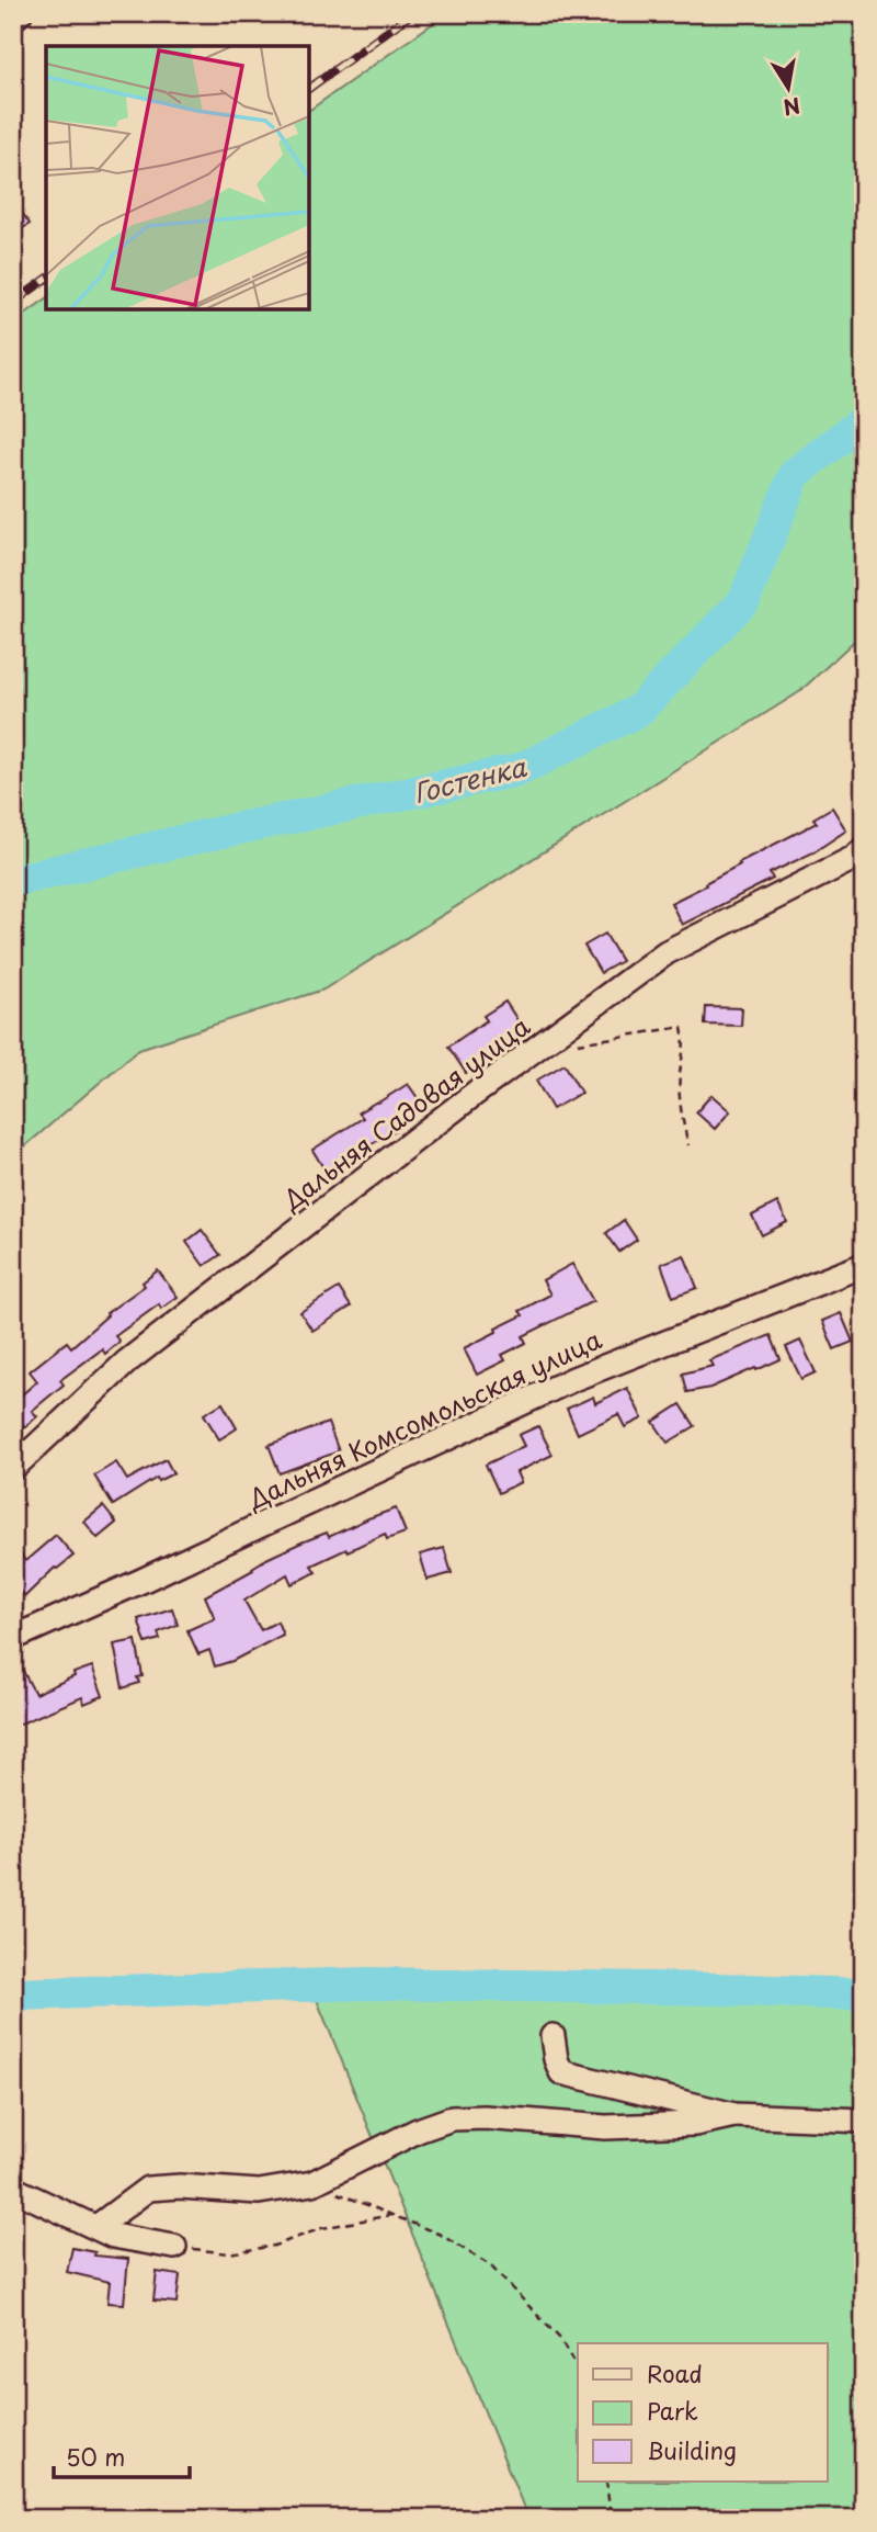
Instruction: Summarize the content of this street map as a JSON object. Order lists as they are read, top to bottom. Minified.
{"streets":{"street":["Дальняя Садовая улица","Дальняя Комсомольская улица"]},"water":["Гостенка"],"legend":["Road","Park","Building"],"scale_bar":"50 m","north":"bottom"}
